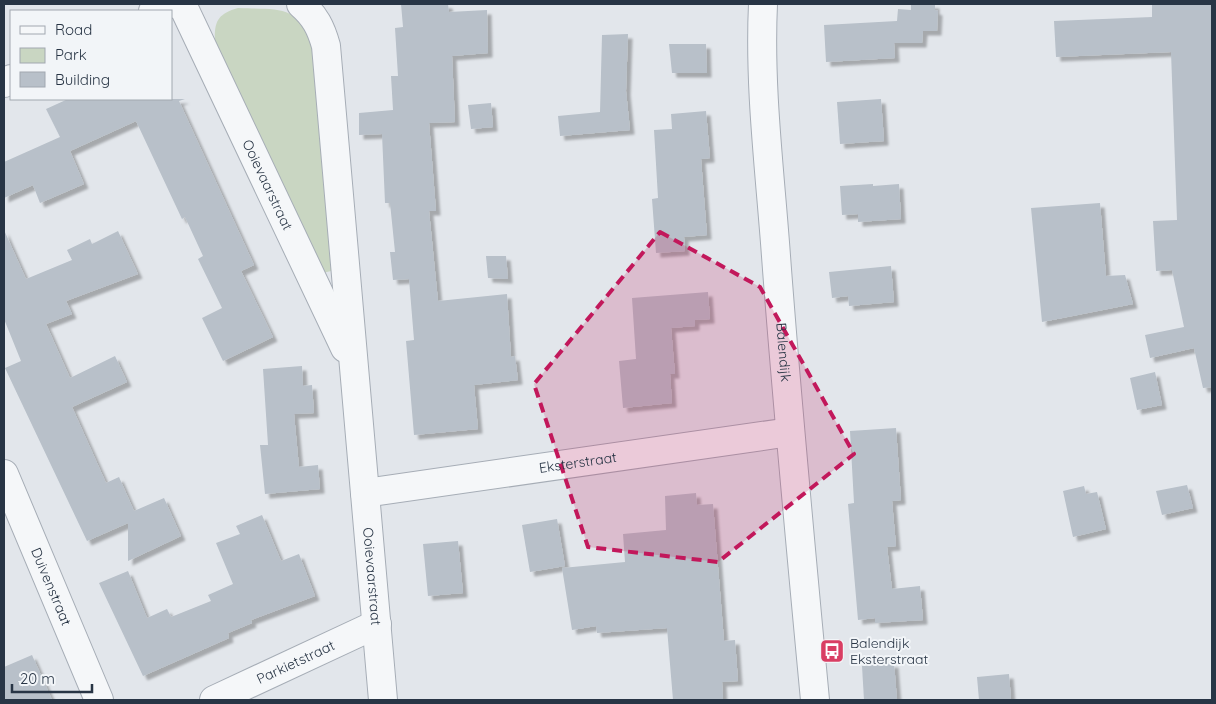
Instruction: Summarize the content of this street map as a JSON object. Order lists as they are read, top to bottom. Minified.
{"streets":{"street":["Ooievaarstraat","Balendijk","Eksterstraat","Duivenstraat","Parkietstraat"]},"crossings":[["Ooievaarstraat","Eksterstraat"],["Ooievaarstraat","Parkietstraat"],["Balendijk","Eksterstraat"]],"places":{"bus stop":["Balendijk Eksterstraat"]},"legend":["Road","Park","Building"],"scale_bar":"20 m"}
